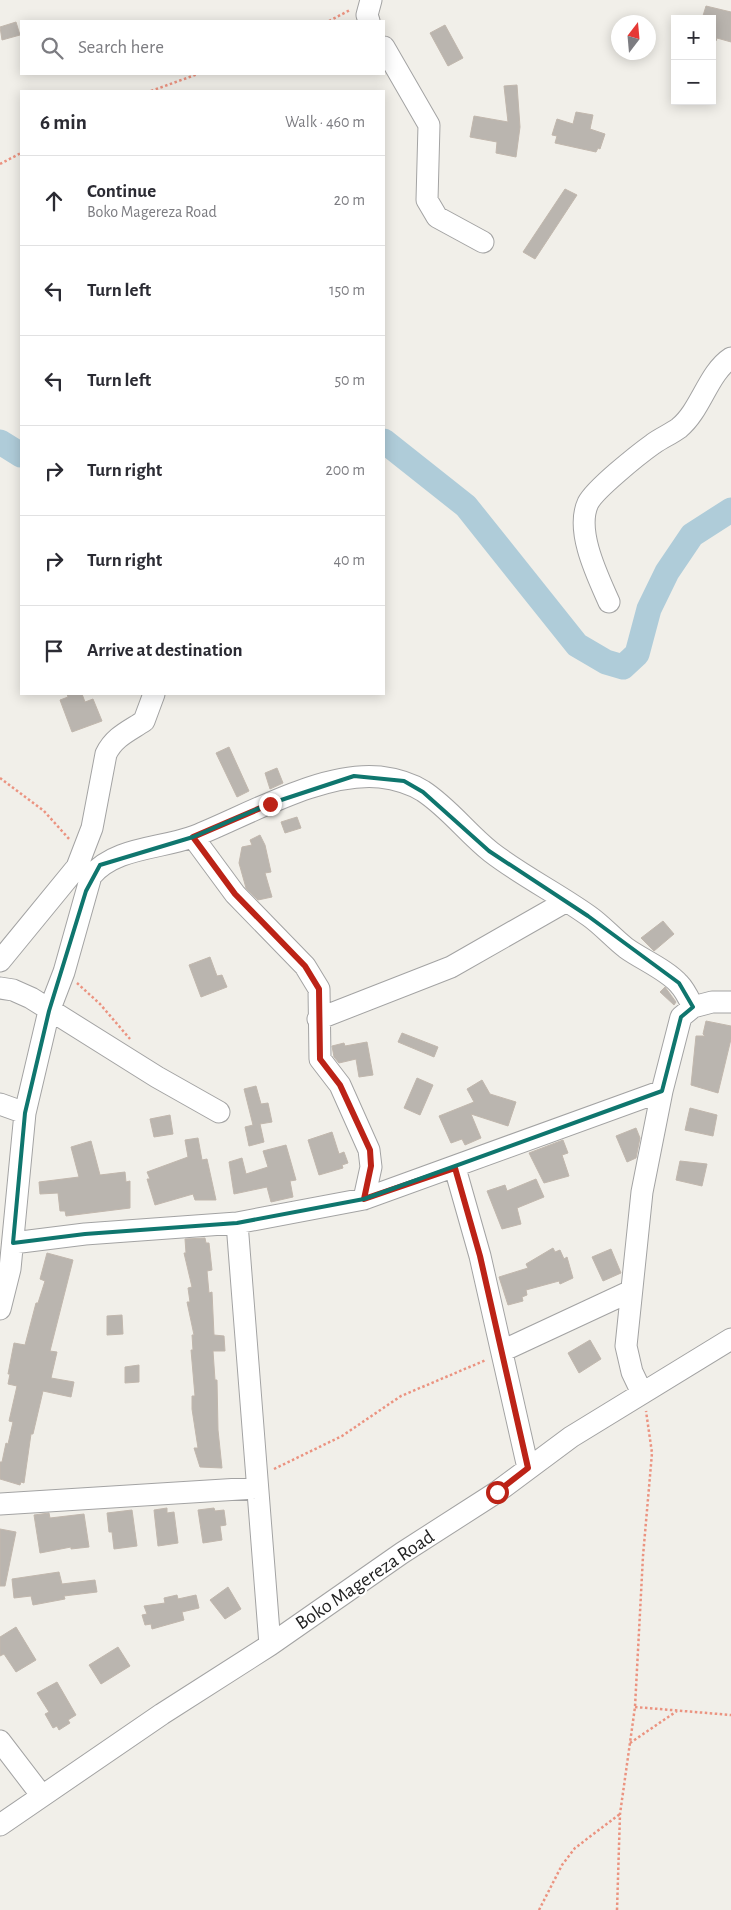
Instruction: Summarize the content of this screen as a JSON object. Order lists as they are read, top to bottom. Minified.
{"streets":{"street":["Boko Magereza Road"]},"north":"top","page":{"map_buttons":["+","−"],"search":"Search here","heading":["6 min","Walk · 460 m"],"list":[["Continue","Boko Magereza Road","20 m"],["Turn left","150 m"],["Turn left","50 m"],["Turn right","200 m"],["Turn right","40 m"],"Arrive at destination"]}}
